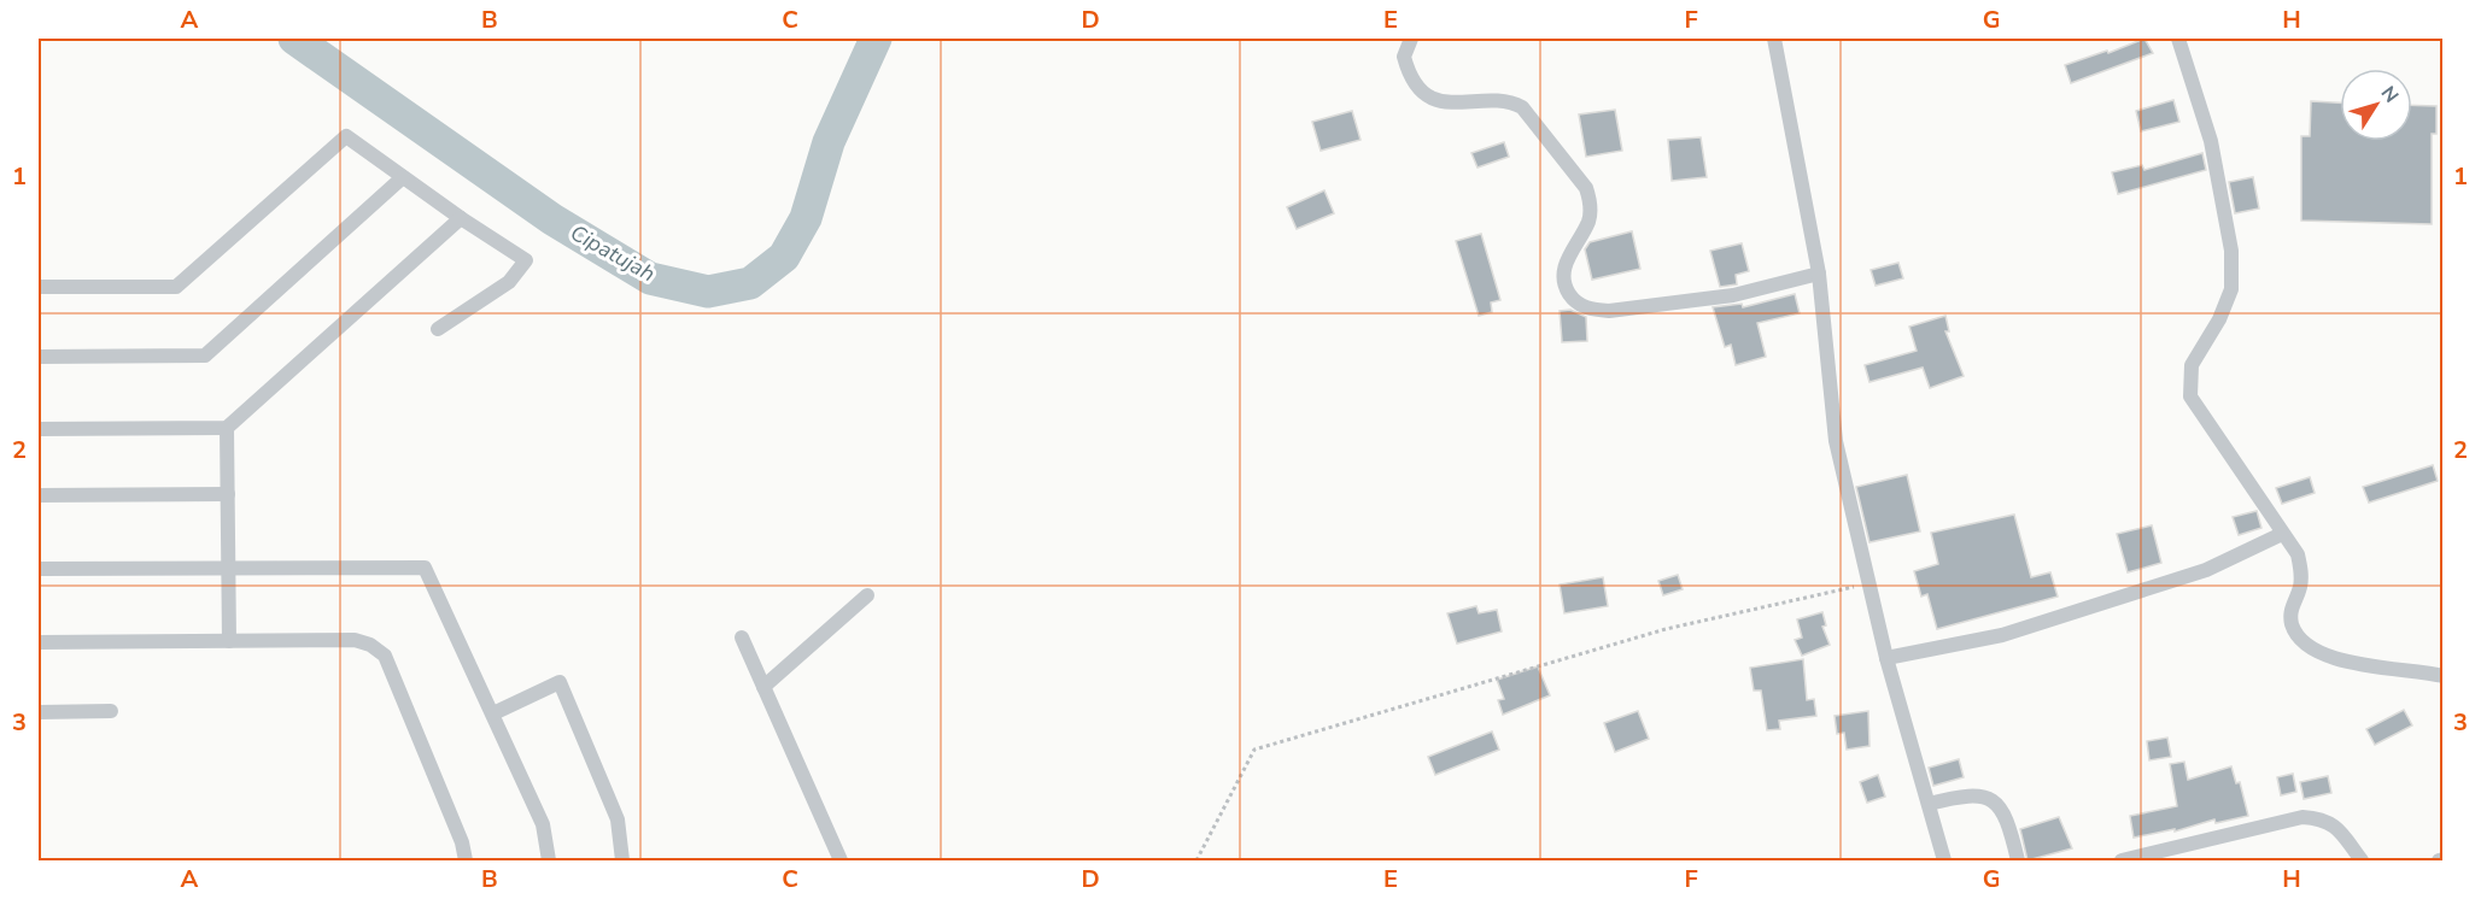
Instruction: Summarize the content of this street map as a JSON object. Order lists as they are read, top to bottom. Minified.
{"water":["Cipatujah"],"north":"top right","grid":{"columns":["A","B","C","D","E","F","G","H"],"rows":["1","2","3"]}}
